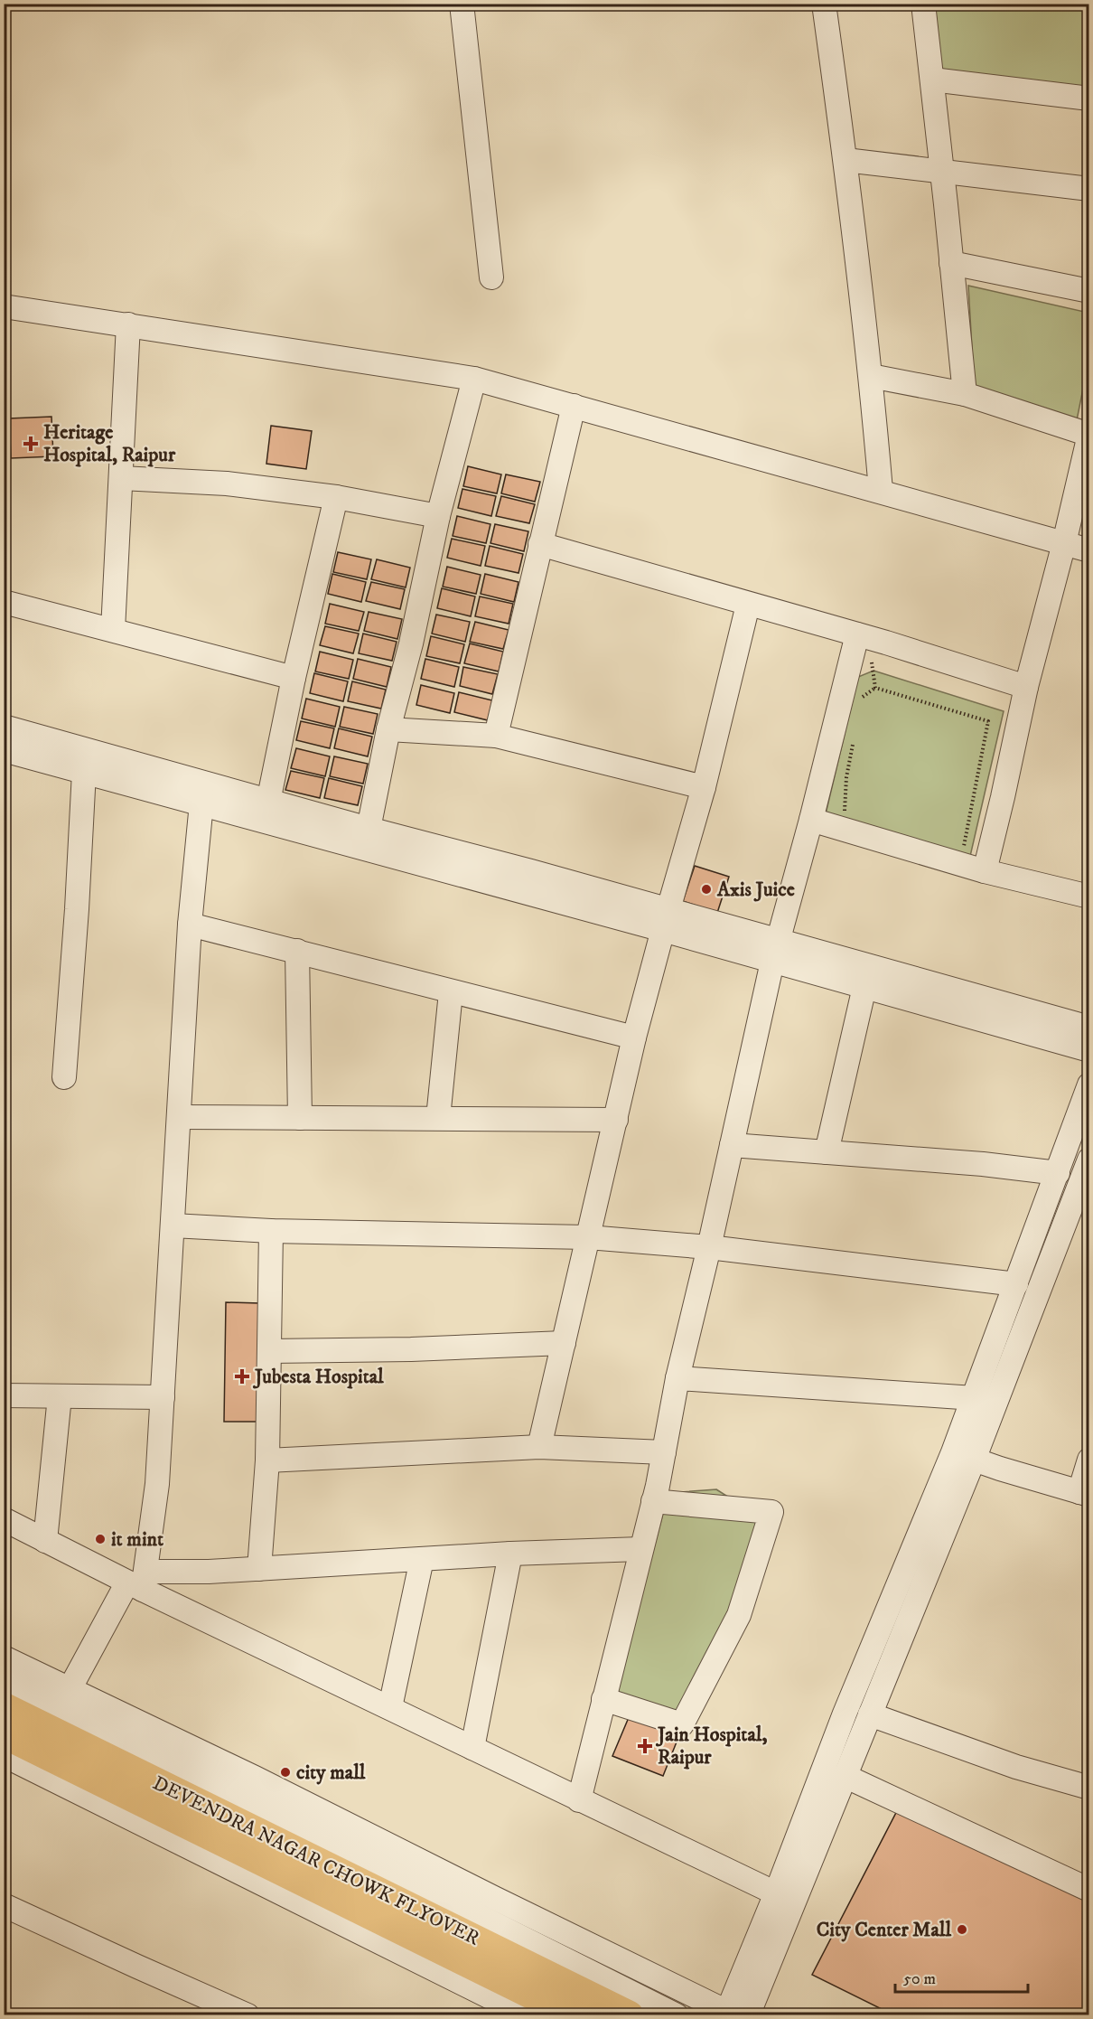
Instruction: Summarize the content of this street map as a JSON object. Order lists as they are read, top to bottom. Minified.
{"streets":{"highway":["DEVENDRA NAGAR CHOWK FLYOVER"]},"places":{"health":["Heritage Hospital, Raipur","Jubesta Hospital","Jain Hospital, Raipur"],"other":["Axis Juice","it mint","city mall","City Center Mall"]},"scale_bar":"50 m"}
